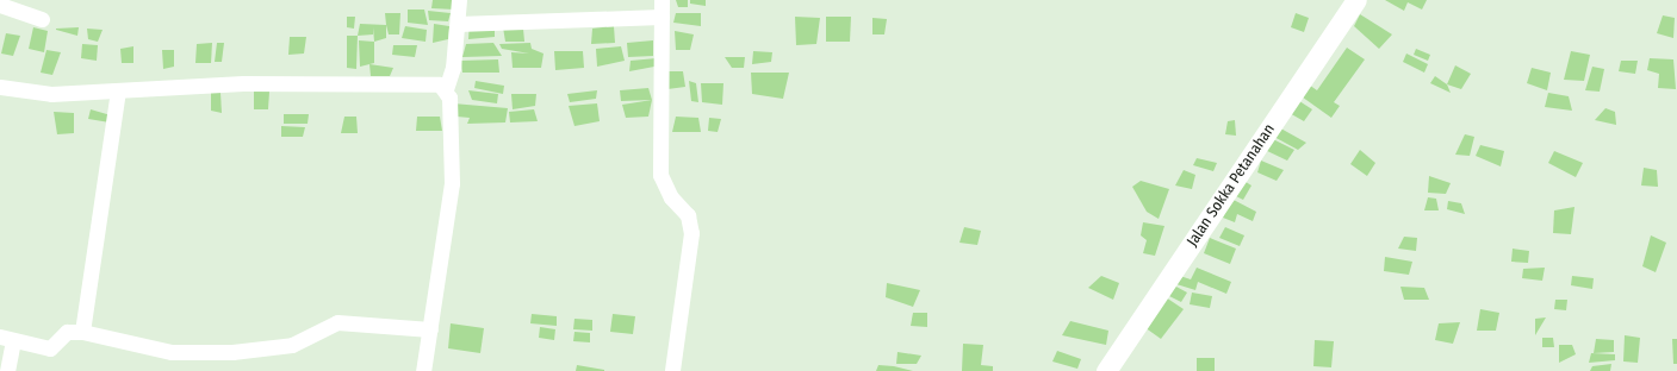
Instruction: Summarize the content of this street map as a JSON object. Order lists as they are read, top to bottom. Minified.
{"streets":{"main road":["Jalan Sokka Petanahan"]}}
